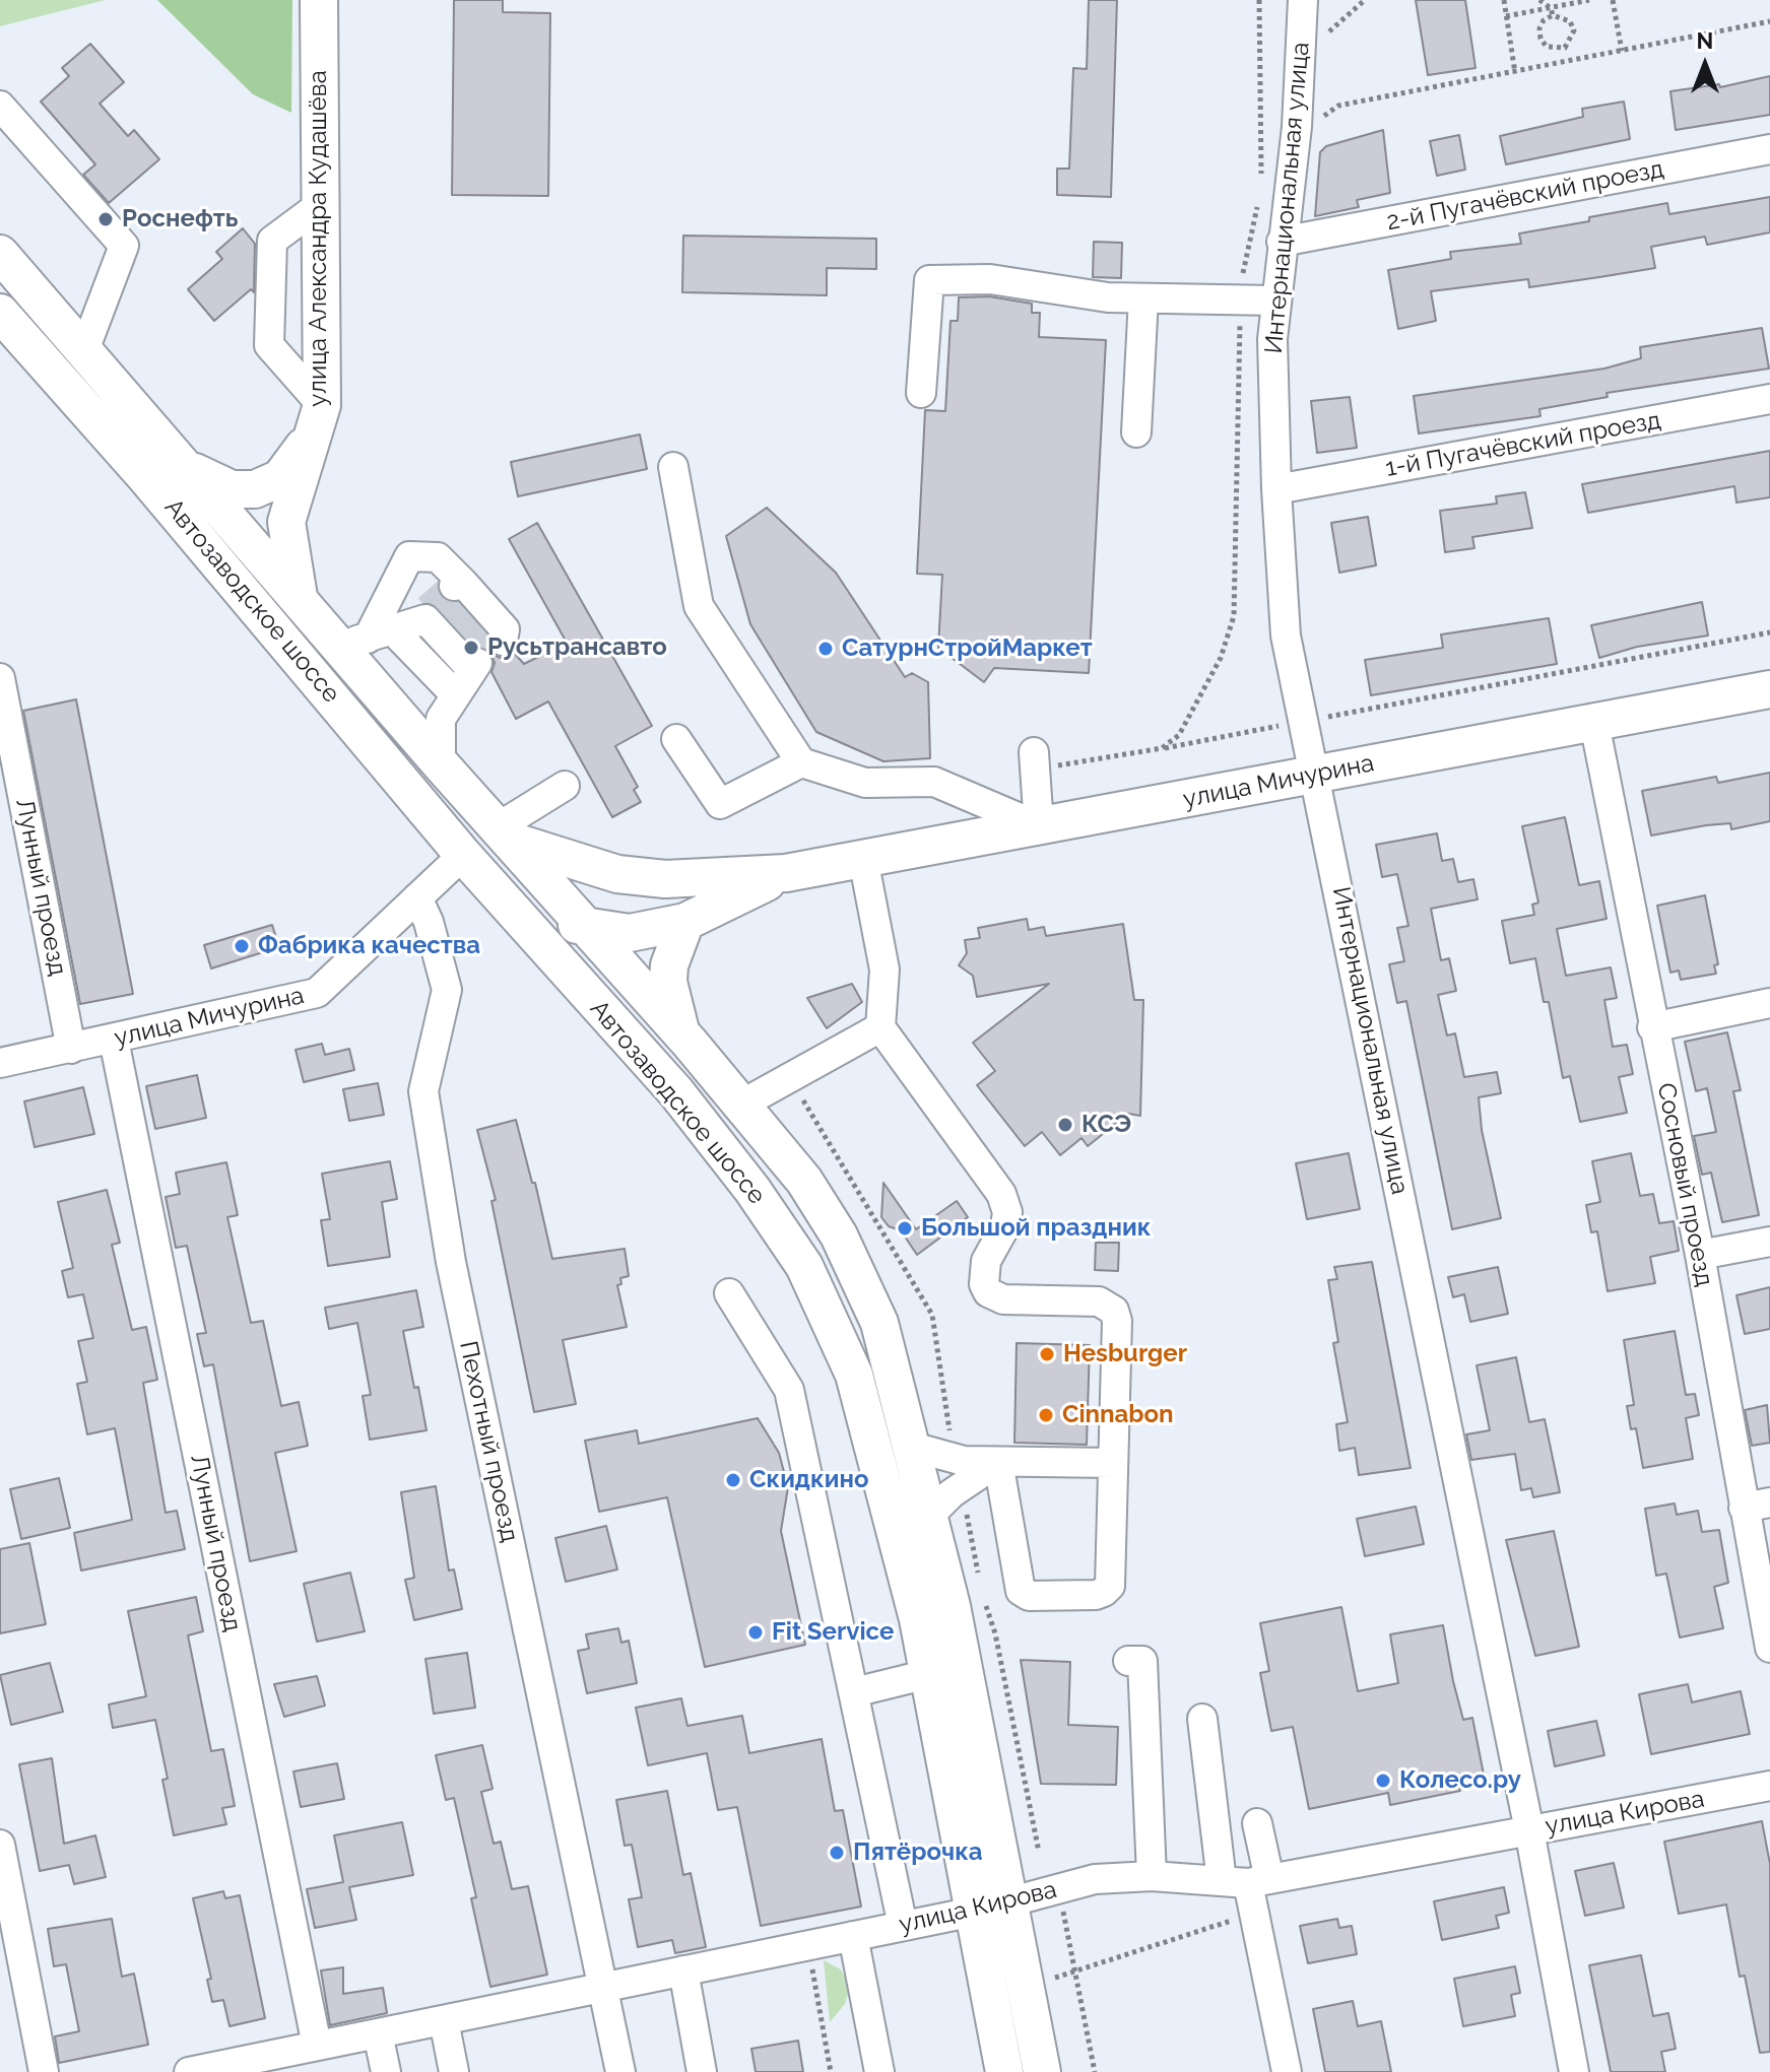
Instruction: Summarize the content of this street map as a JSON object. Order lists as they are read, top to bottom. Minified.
{"streets":{"main road":["улица Александра Кудашёва","Автозаводское шоссе","улица Мичурина"],"street":["2-й Пугачёвский проезд","Интернациональная улица","1-й Пугачёвский проезд","Лунный проезд","Сосновый проезд","Пехотный проезд","улица Кирова"]},"crossings":[["2-й Пугачёвский проезд","Интернациональная улица"],["Интернациональная улица","1-й Пугачёвский проезд"],["Интернациональная улица","улица Мичурина"],["Интернациональная улица","улица Кирова"],["улица Александра Кудашёва","Автозаводское шоссе"],["Автозаводское шоссе","улица Мичурина"],["Автозаводское шоссе","улица Кирова"],["улица Мичурина","Лунный проезд"],["улица Мичурина","Сосновый проезд"],["улица Мичурина","Пехотный проезд"],["Лунный проезд","улица Кирова"],["Пехотный проезд","улица Кирова"]],"places":["Роснефть","Русьтрансавто","СатурнСтройМаркет","Фабрика качества","КСЭ","Большой праздник","Hesburger","Cinnabon","Скидкино","Fit Service","Колесо.ру","Пятёрочка"],"north":"top"}
